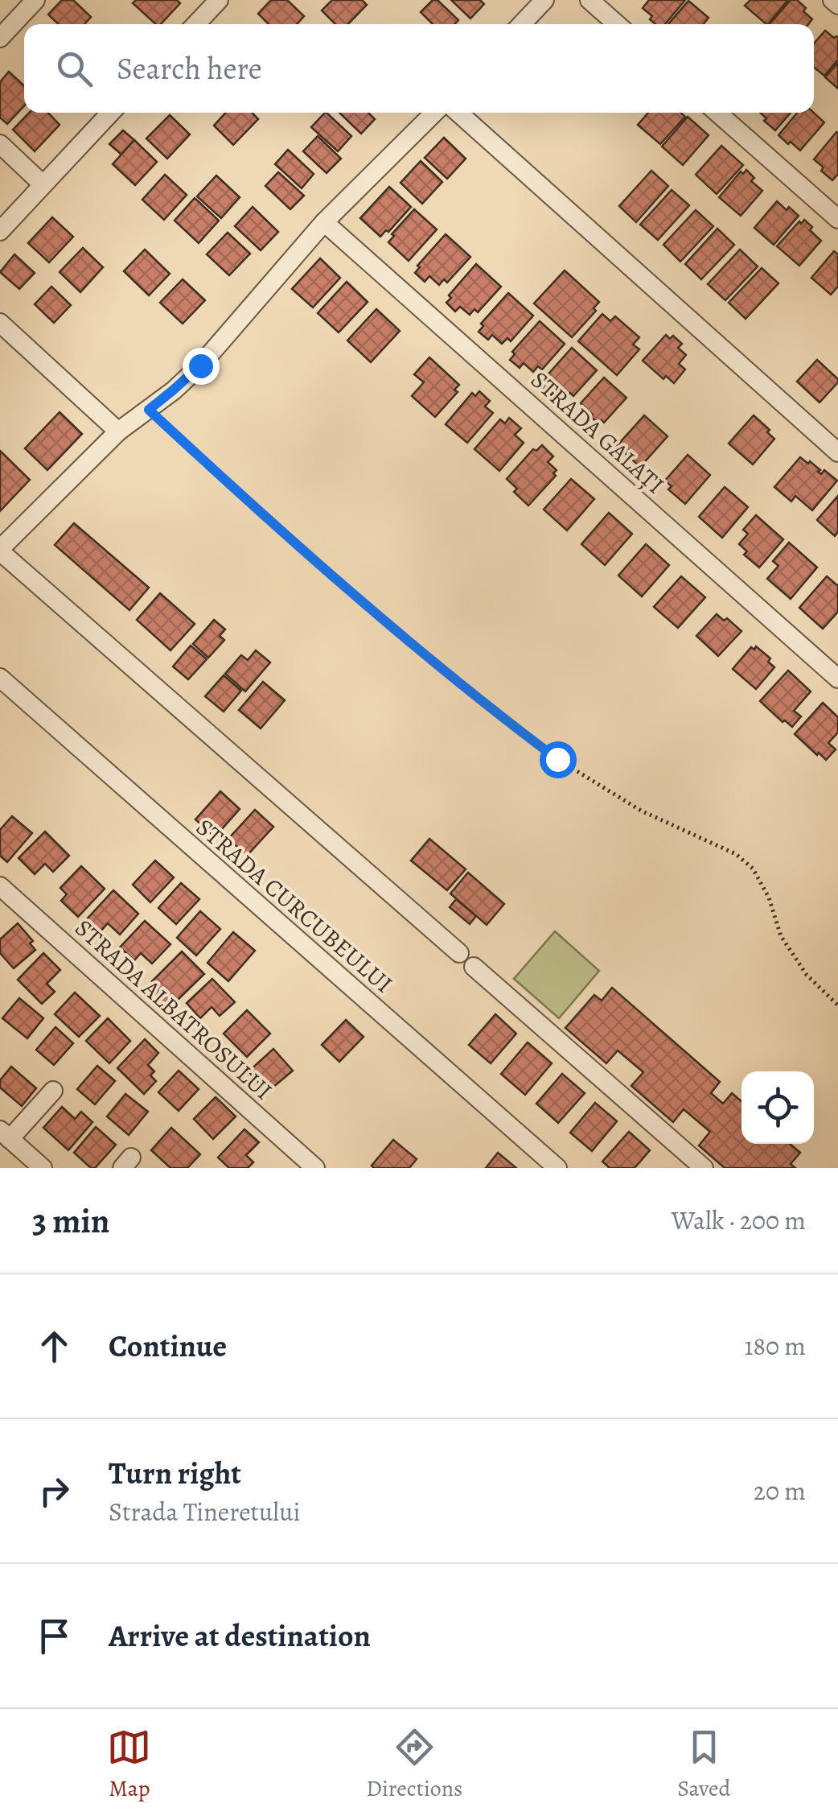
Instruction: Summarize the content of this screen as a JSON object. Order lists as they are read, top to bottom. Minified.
{"streets":{"street":["STRADA GALAȚI","STRADA CURCUBEULUI","STRADA ALBATROSULUI"]},"page":{"search":"Search here","heading":["3 min","Walk · 200 m"],"list":[["Continue","180 m"],["Turn right","Strada Tineretului","20 m"],"Arrive at destination"],"nav":["Map","Directions","Saved"]}}
